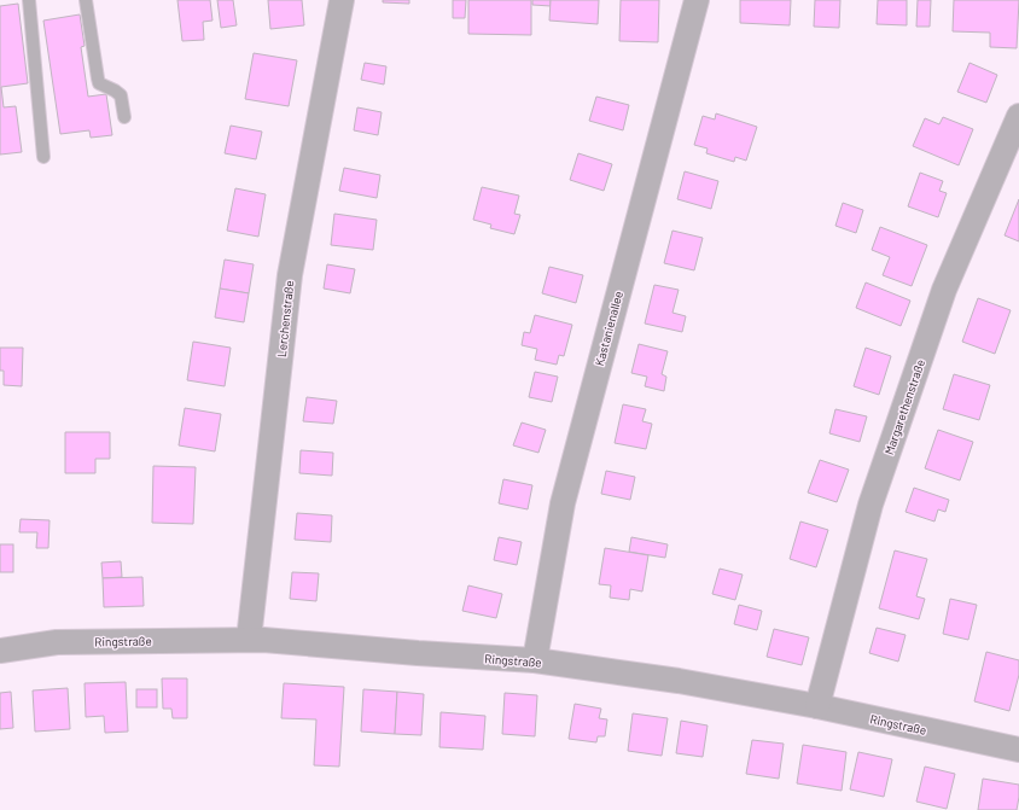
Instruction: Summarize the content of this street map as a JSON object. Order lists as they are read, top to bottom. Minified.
{"streets":{"street":["Lerchenstraße","Kastanienallee","Margarethenstraße","Ringstraße"]},"crossings":[["Lerchenstraße","Ringstraße"],["Kastanienallee","Ringstraße"],["Margarethenstraße","Ringstraße"]]}
